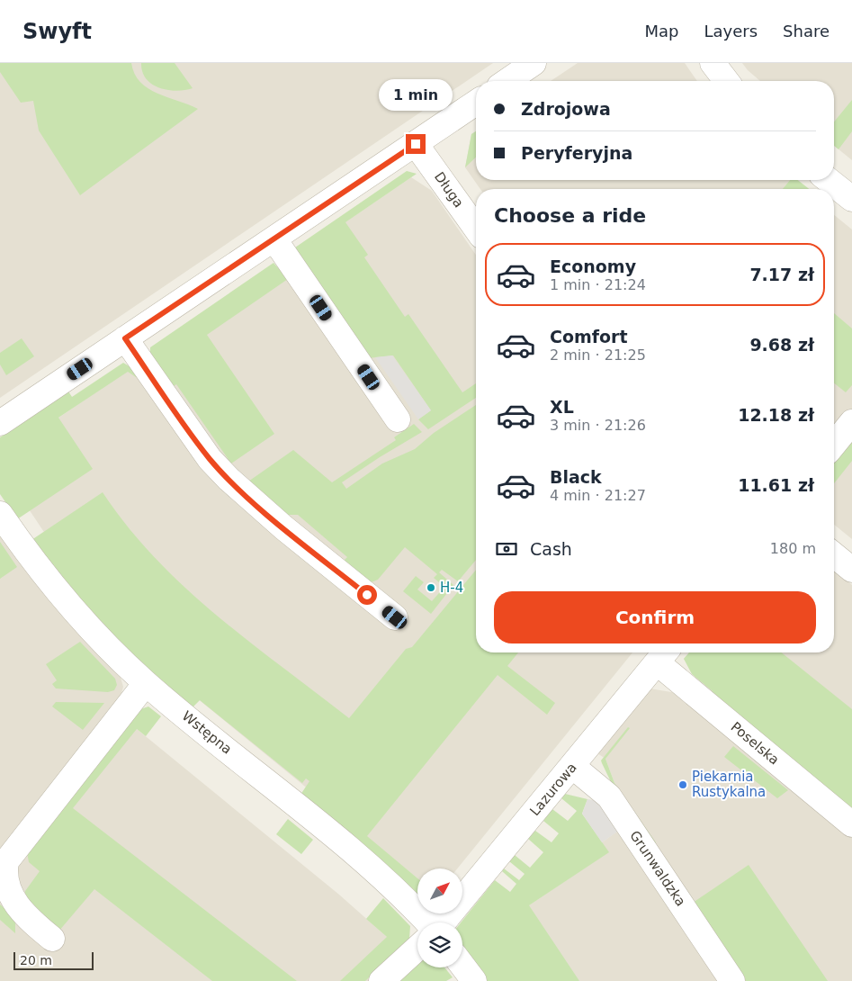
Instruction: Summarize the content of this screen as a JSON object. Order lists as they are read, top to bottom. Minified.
{"streets":{"street":["Długa","Wstępna","Poselska","Lazurowa","Grunwaldzka"]},"crossings":[["Poselska","Lazurowa"],["Lazurowa","Grunwaldzka"]],"places":["H-4","Piekarnia Rustykalna"],"scale_bar":"20 m","north":"top right","page":{"header":"Swyft","nav":["Map","Layers","Share"],"bubble":"1 min","banner":["Zdrojowa","Peryferyjna"],"heading":"Choose a ride","list":[{"name":"Economy","note":"1 min · 21:24","value":"7.17 zł"},{"name":"Comfort","note":"2 min · 21:25","value":"9.68 zł"},{"name":"XL","note":"3 min · 21:26","value":"12.18 zł"},{"name":"Black","note":"4 min · 21:27","value":"11.61 zł"}],"pay":["Cash","180 m"],"buttons":"Confirm","scale":"20 m"}}
